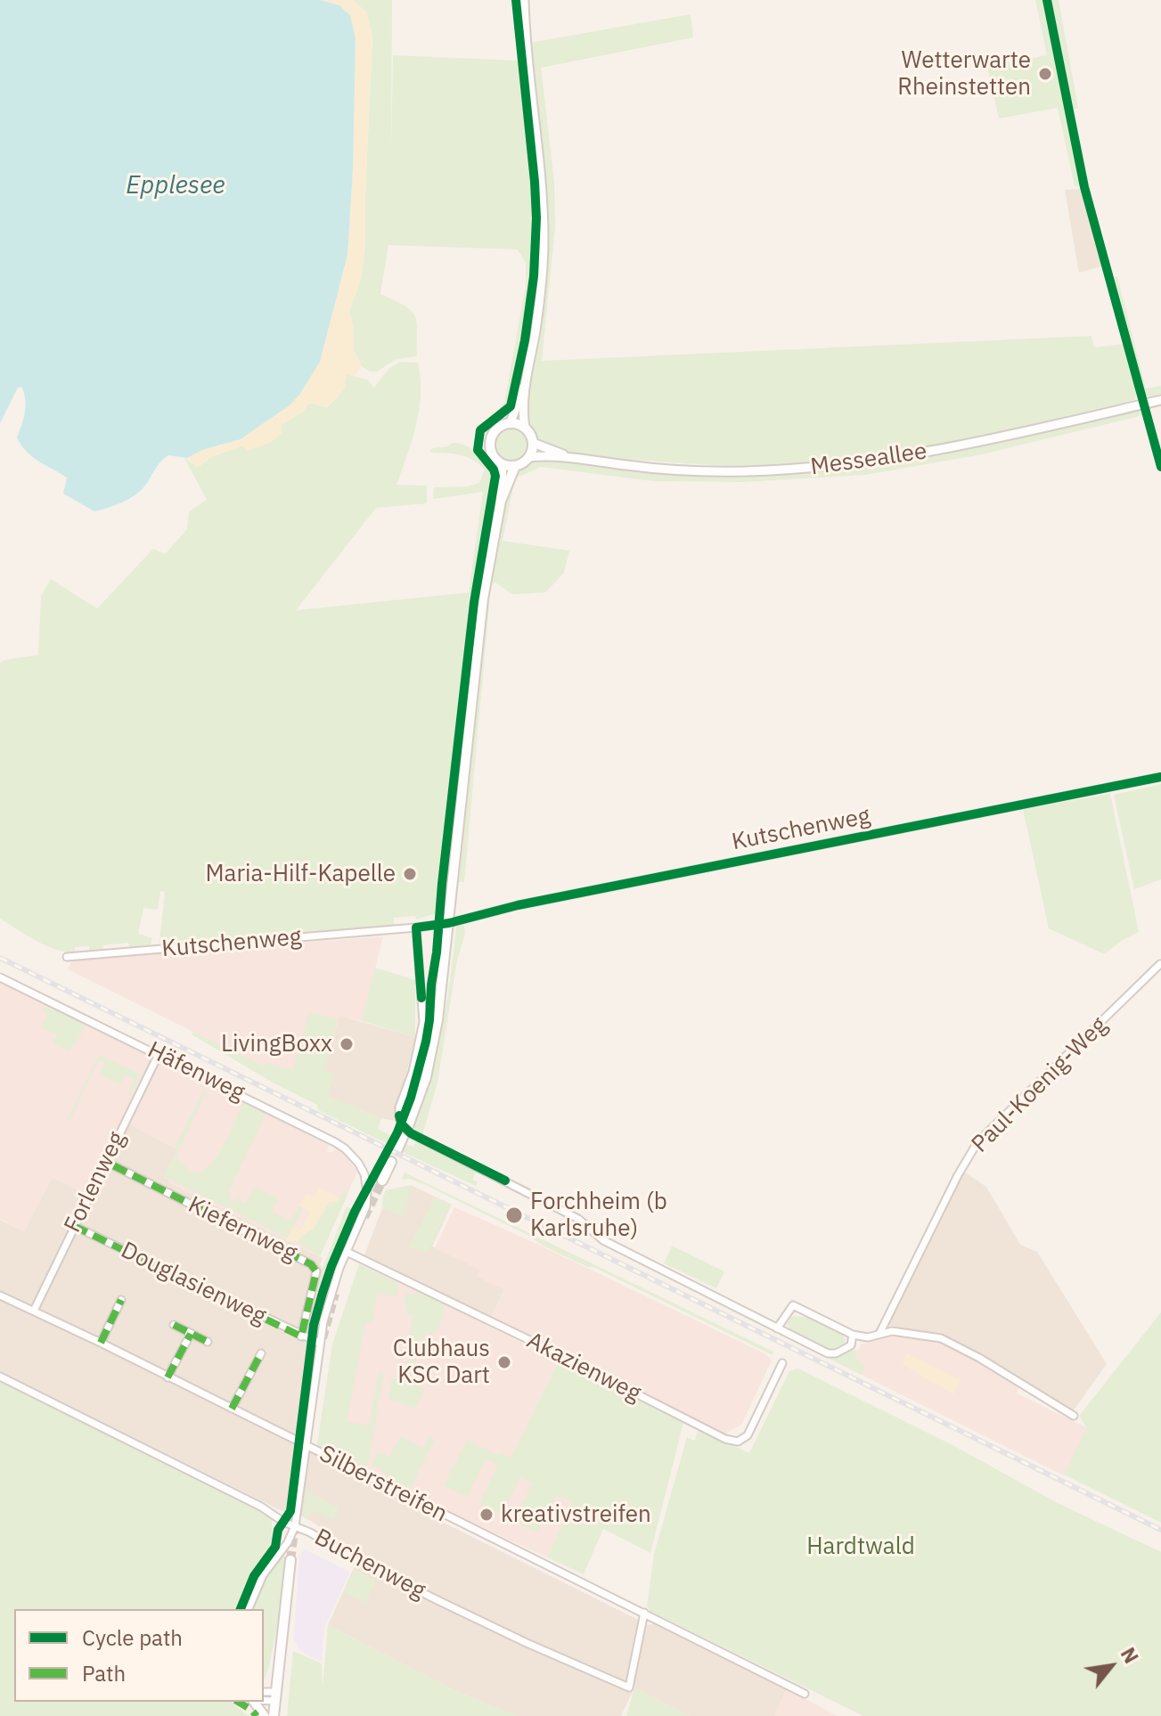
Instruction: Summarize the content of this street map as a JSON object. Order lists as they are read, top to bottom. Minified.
{"streets":{"street":["Messeallee","Kutschenweg","Häfenweg","Paul-Koenig-Weg","Forlenweg","Kiefernweg","Douglasienweg","Akazienweg","Silberstreifen","Buchenweg"]},"crossings":[["Häfenweg","Forlenweg"],["Häfenweg","Akazienweg"],["Forlenweg","Kiefernweg"],["Forlenweg","Douglasienweg"],["Forlenweg","Silberstreifen"],["Kiefernweg","Douglasienweg"],["Silberstreifen","Buchenweg"]],"water":["Epplesee"],"parks":["Hardtwald"],"places":["Wetterwarte Rheinstetten","Maria-Hilf-Kapelle","LivingBoxx","Forchheim (b Karlsruhe)","Clubhaus KSC Dart","kreativstreifen"],"legend":["Cycle path","Path"],"north":"top right"}
